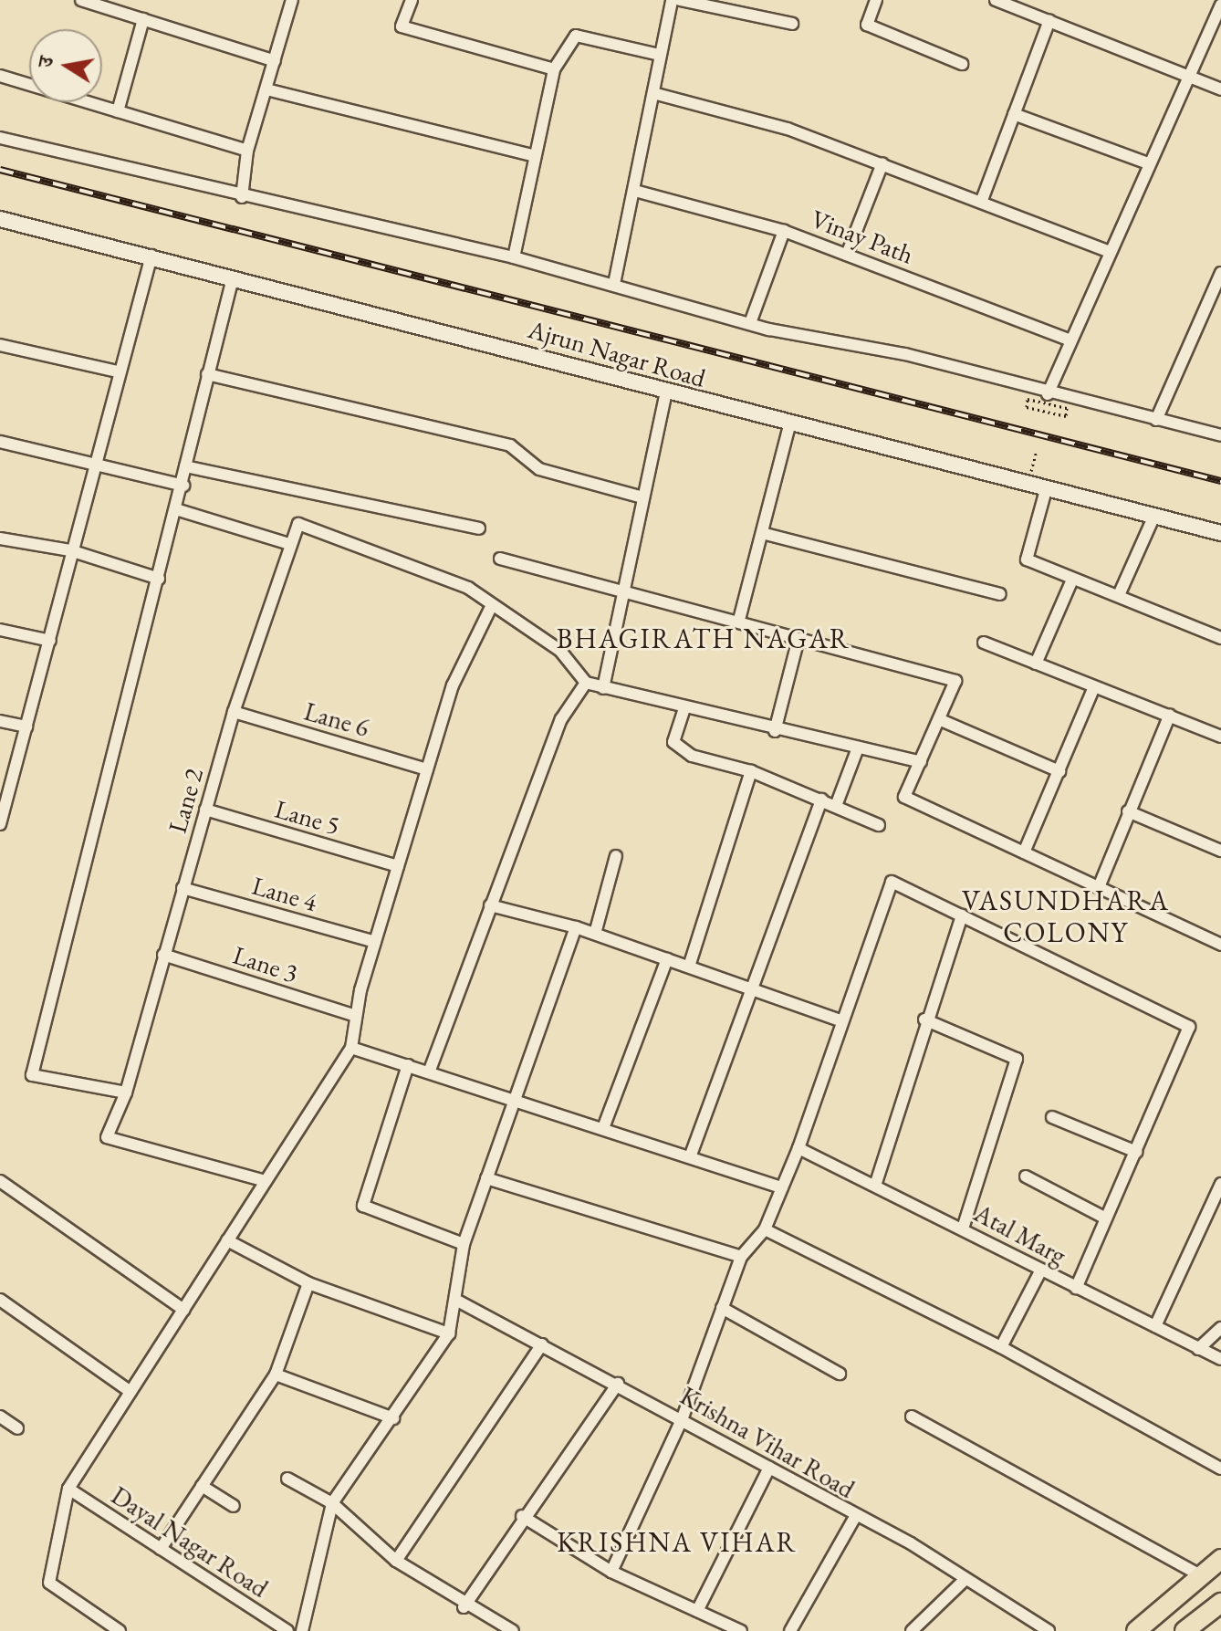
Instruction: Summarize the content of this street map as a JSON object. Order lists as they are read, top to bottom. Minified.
{"streets":{"street":["Vinay Path","Ajrun Nagar Road","Lane 6","Lane 2","Lane 5","Lane 4","Lane 3","Atal Marg","Krishna Vihar Road","Dayal Nagar Road"]},"crossings":[["Lane 6","Lane 2"],["Lane 2","Lane 5"],["Lane 2","Lane 4"],["Lane 2","Lane 3"]],"districts":["BHAGIRATH NAGAR","VASUNDHARA COLONY","KRISHNA VIHAR"],"north":"left"}
